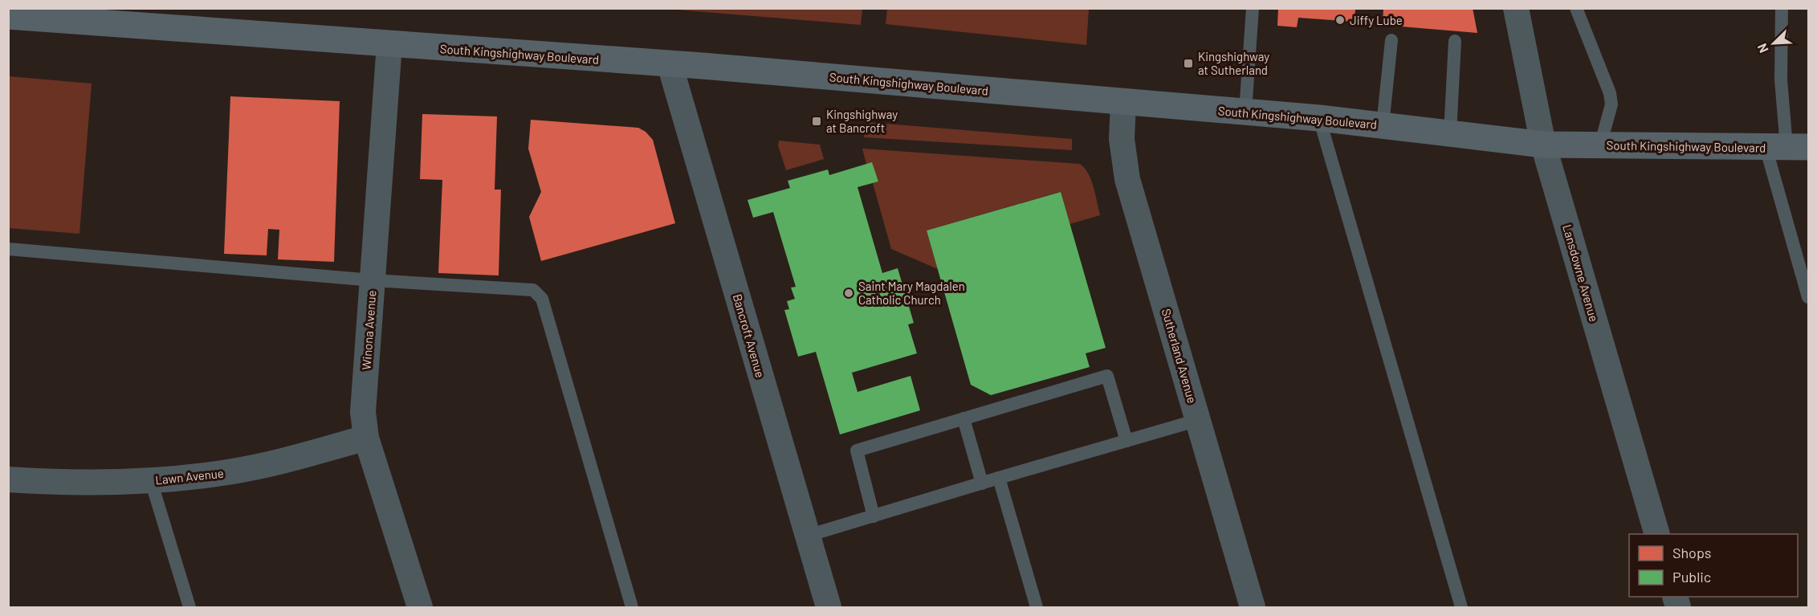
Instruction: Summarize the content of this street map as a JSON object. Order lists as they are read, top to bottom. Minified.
{"streets":{"main road":["South Kingshighway Boulevard"],"street":["Lansdowne Avenue","Winona Avenue","Bancroft Avenue","Sutherland Avenue","Lawn Avenue"]},"crossings":[["South Kingshighway Boulevard","Lansdowne Avenue"],["South Kingshighway Boulevard","Winona Avenue"],["South Kingshighway Boulevard","Bancroft Avenue"],["South Kingshighway Boulevard","Sutherland Avenue"],["Winona Avenue","Lawn Avenue"]],"places":{"other":["Jiffy Lube","Saint Mary Magdalen Catholic Church"],"transit":["Kingshighway at Sutherland","Kingshighway at Bancroft"]},"legend":["Shops","Public"],"north":"bottom left"}
